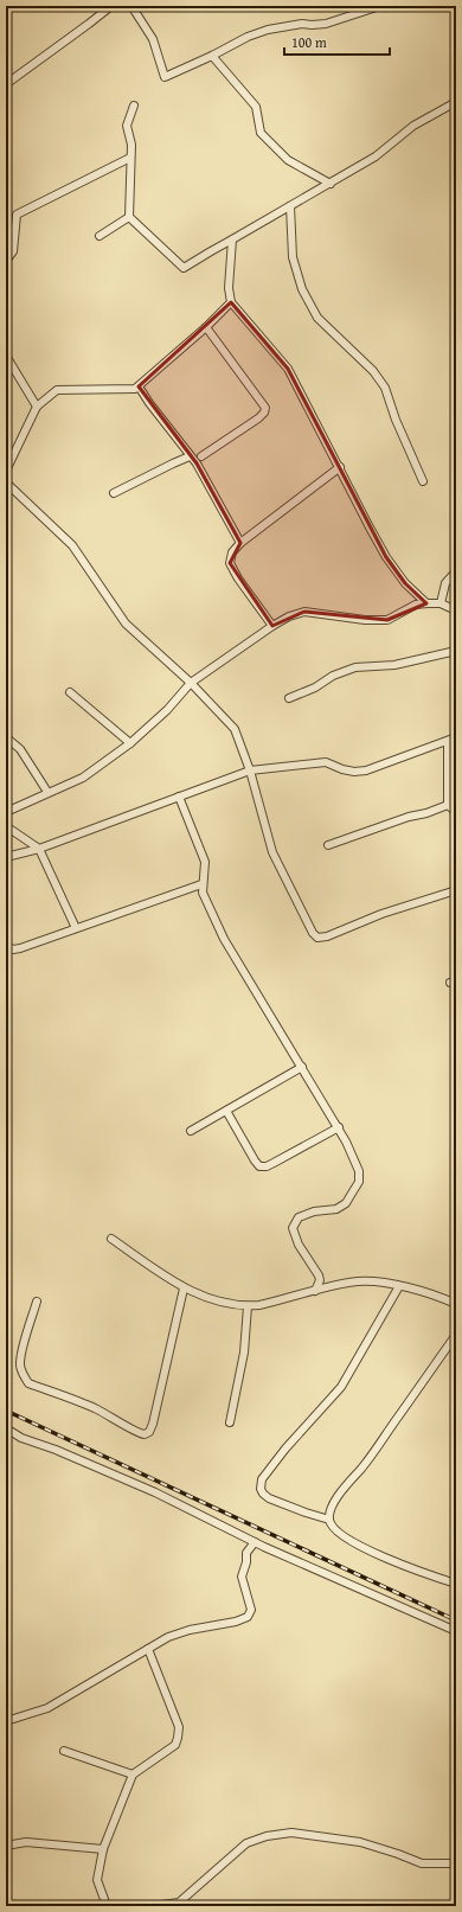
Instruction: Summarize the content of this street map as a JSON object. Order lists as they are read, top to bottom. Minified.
{"scale_bar":"100 m"}
